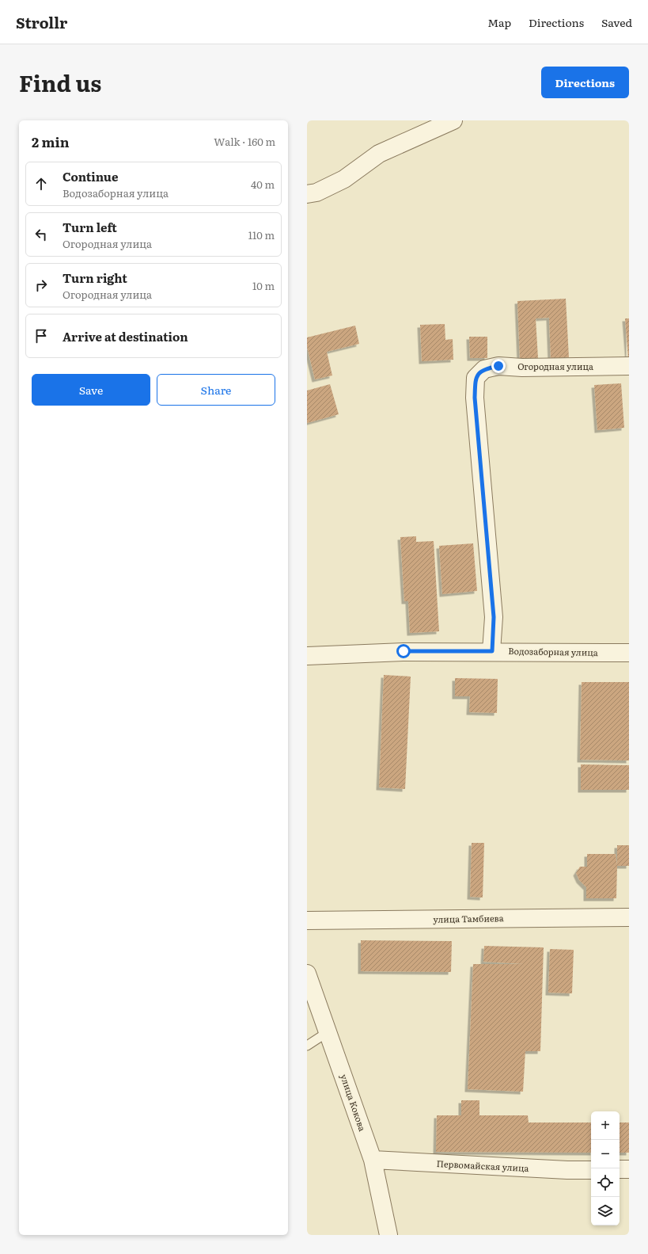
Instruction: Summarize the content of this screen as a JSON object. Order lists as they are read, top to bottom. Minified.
{"streets":{"street":["Огородная улица","Водозаборная улица","улица Тамбиева","улица Кокова","Первомайская улица"]},"crossings":[["Огородная улица","Водозаборная улица"],["улица Кокова","Первомайская улица"]],"page":{"header":"Strollr","nav":["Map","Directions","Saved"],"title":"Find us","buttons":["Directions",["Save","Share"]],"heading":["2 min","Walk · 160 m"],"list":[["Continue","Водозаборная улица","40 m"],["Turn left","Огородная улица","110 m"],["Turn right","Огородная улица","10 m"],"Arrive at destination"],"map_buttons":["+","−"]}}
